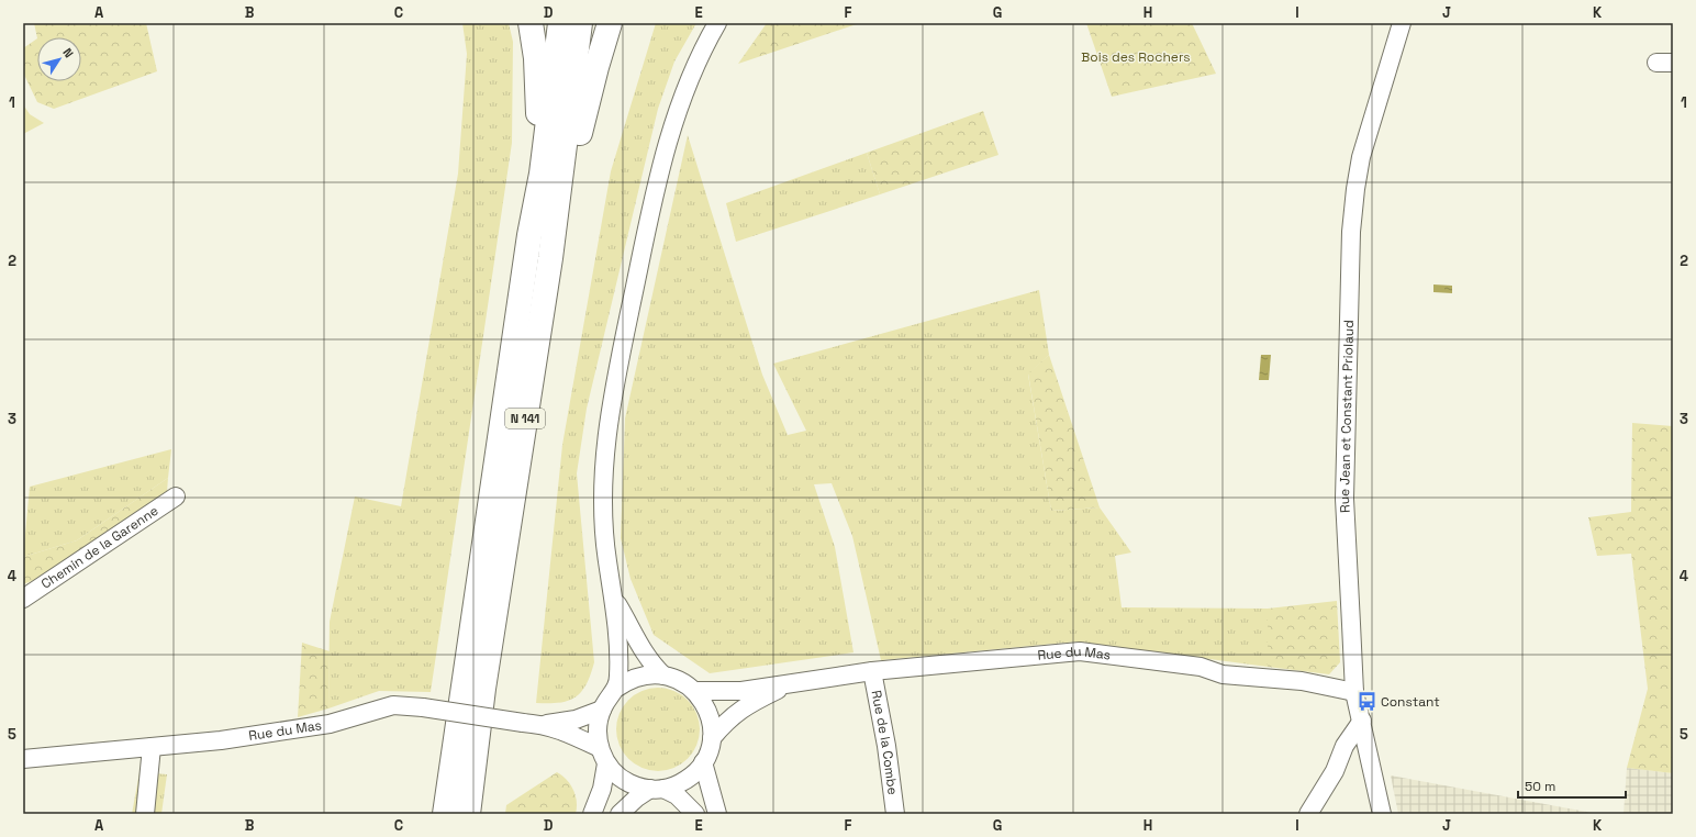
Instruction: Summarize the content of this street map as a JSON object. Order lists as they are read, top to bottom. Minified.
{"streets":{"highway":["N 141"],"street":["Rue Jean et Constant Priolaud","Chemin de la Garenne","Rue du Mas","Rue de la Combe"]},"crossings":[["Rue Jean et Constant Priolaud","Rue du Mas"],["Rue du Mas","Rue de la Combe"]],"parks":["Bois des Rochers"],"places":{"bus stop":["Constant"]},"scale_bar":"50 m","north":"top right","grid":{"columns":["A","B","C","D","E","F","G","H","I","J","K"],"rows":["1","2","3","4","5"]}}
